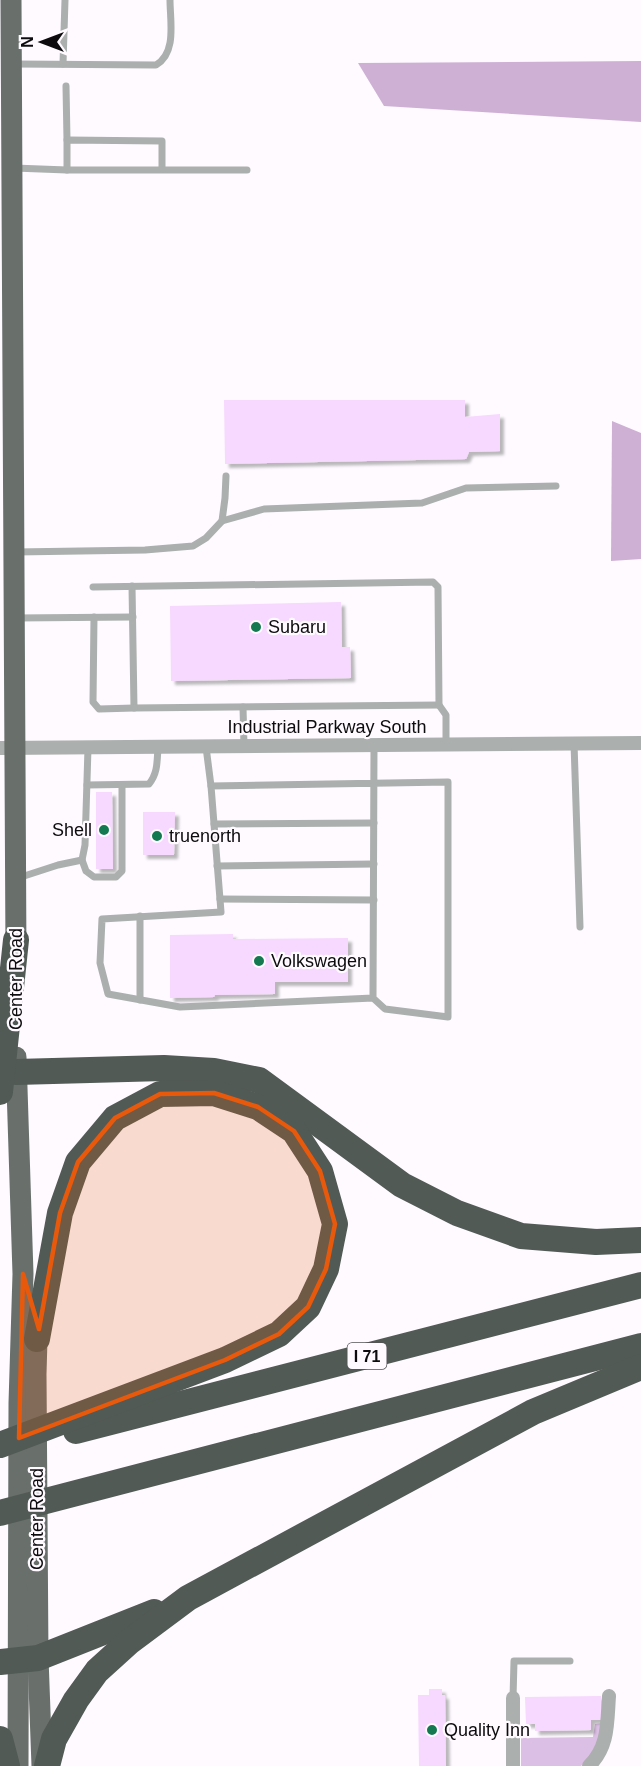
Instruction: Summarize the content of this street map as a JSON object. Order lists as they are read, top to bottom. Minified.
{"streets":{"highway":["I 71"],"main road":["Center Road"],"street":["Industrial Parkway South"]},"crossings":[["Industrial Parkway South","Center Road"]],"places":["Subaru","Shell","truenorth","Volkswagen","Quality Inn"],"north":"left"}
